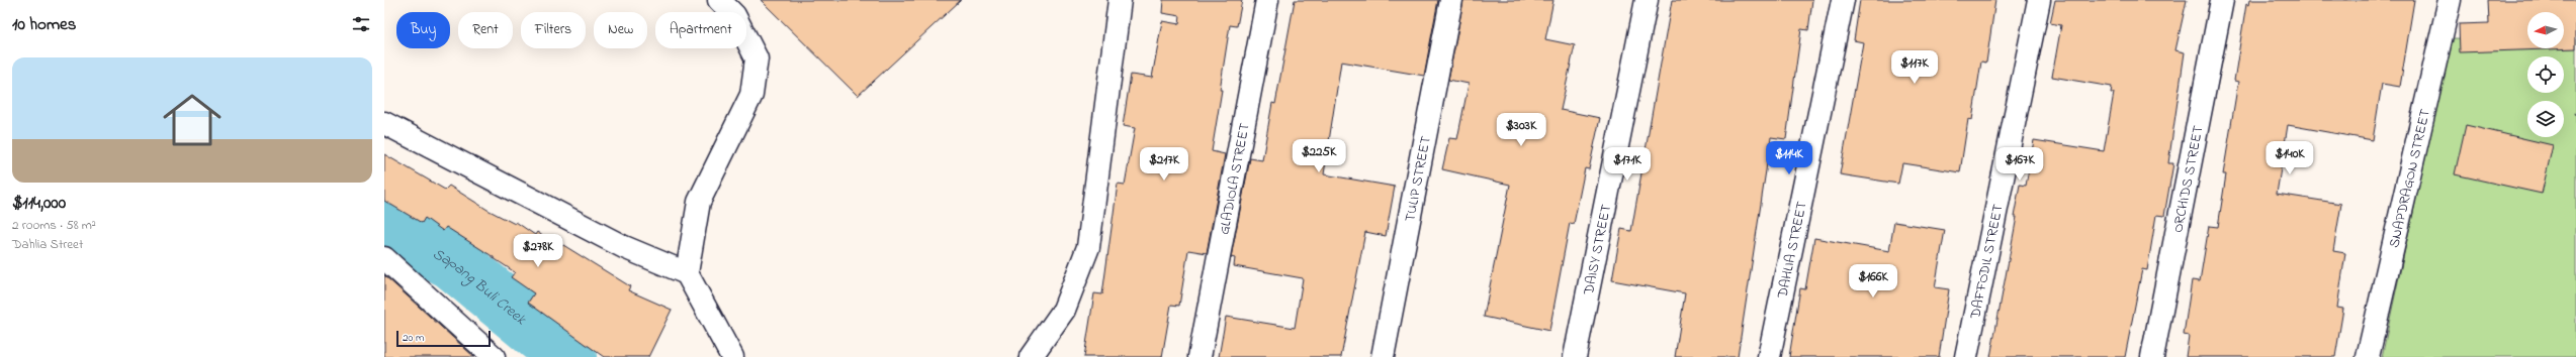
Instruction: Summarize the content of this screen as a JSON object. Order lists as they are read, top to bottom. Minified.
{"streets":{"street":["GLADIOLA STREET","TULIP STREET","ORCHIDS STREET","SNAPDRAGON STREET","DAISY STREET","DAHLIA STREET","DAFFODIL STREET"]},"water":["Sapang Buli Creek"],"scale_bar":"20 m","north":"left","page":{"heading":"10 homes","chip":["Buy","Rent","Filters","New","Apartment"],"list":[{"name":"$114,000","note":"2 rooms · 58 m² · Dahlia Street"}],"price":["$117K","$303K","$225K","$114K","$140K","$217K","$171K","$167K","$278K","$166K"],"scale":"20 m"}}
